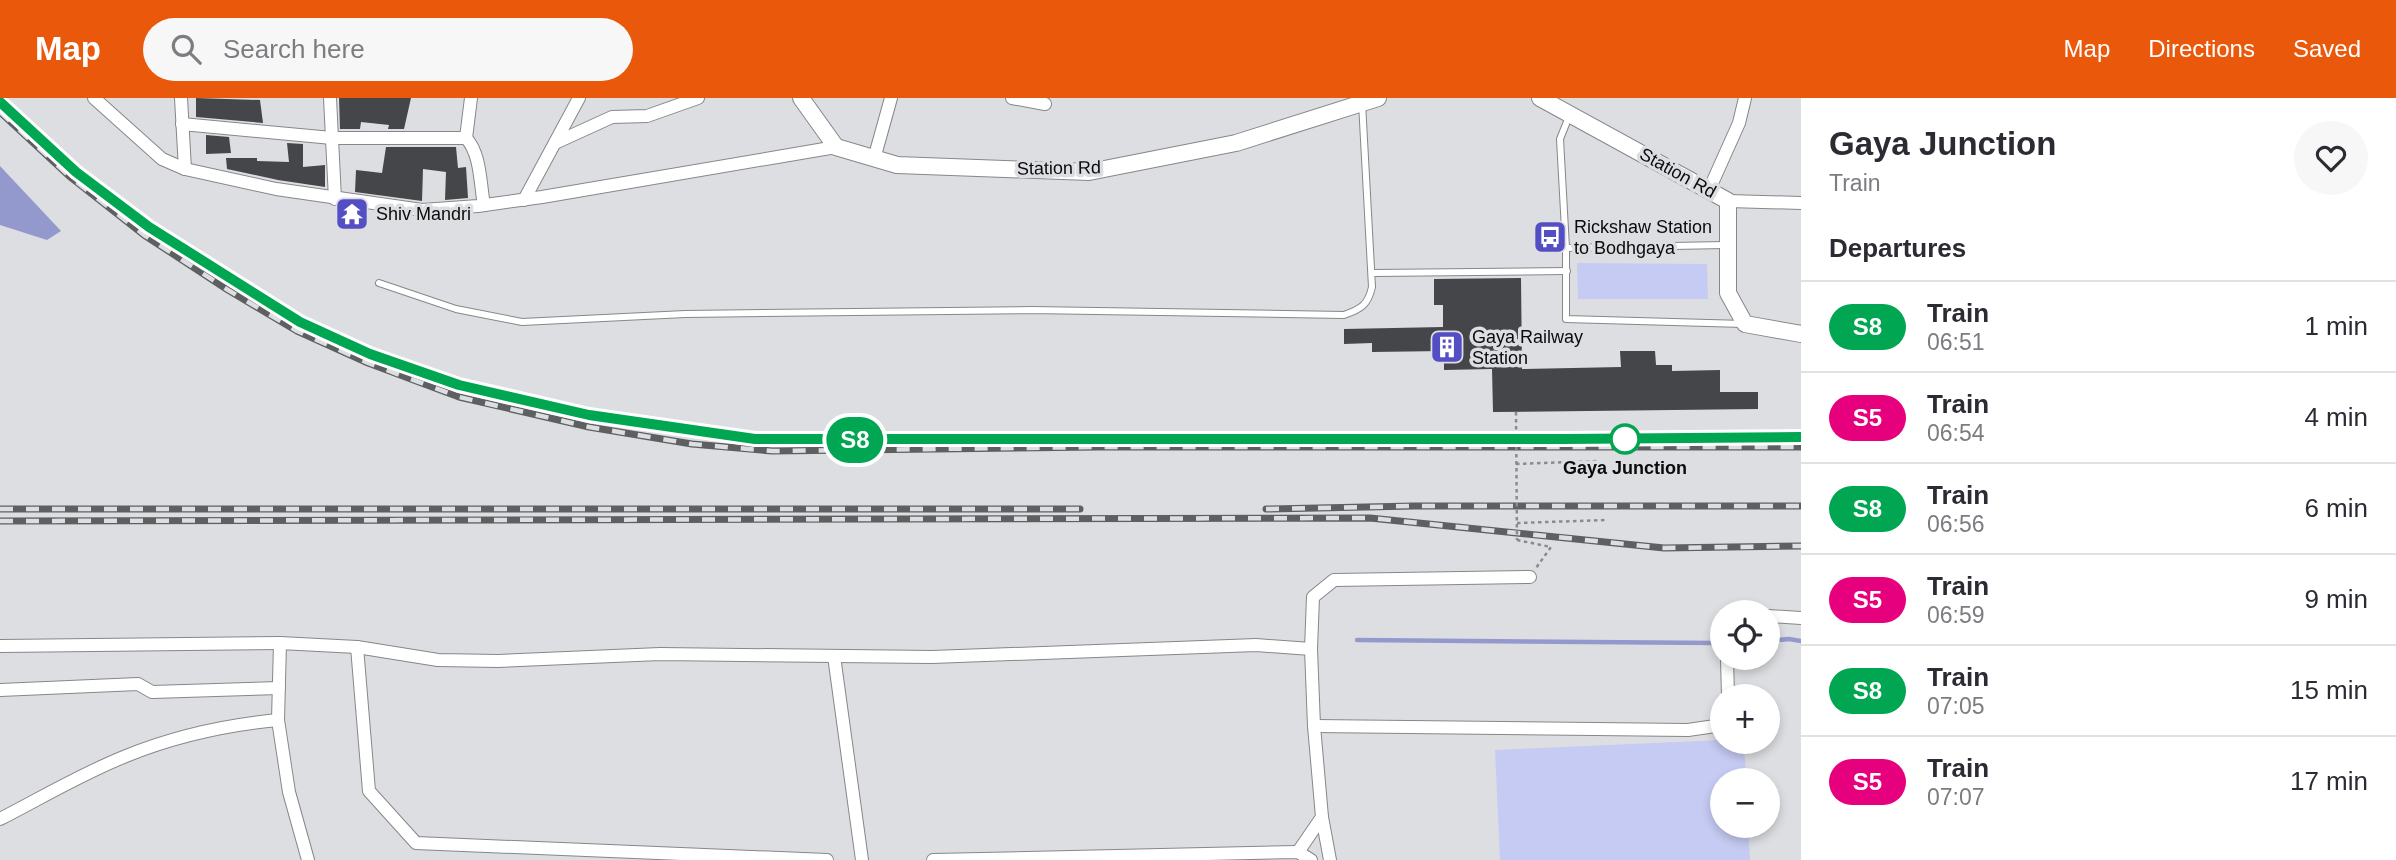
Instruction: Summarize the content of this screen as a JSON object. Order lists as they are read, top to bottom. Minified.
{"streets":{"street":["Station Rd"]},"places":{"temple":["Shiv Mandri"],"bus stop":["Rickshaw Station to Bodhgaya"],"building":["Gaya Railway Station"],"other":["Gaya Junction"]},"page":{"header":"Map","search":"Search here","nav":["Map","Directions","Saved"],"on_map":"S8","heading":[["Gaya Junction","Train"],"Departures"],"list":[{"mark":"S8","name":"Train","note":"06:51","value":"1 min"},{"mark":"S5","name":"Train","note":"06:54","value":"4 min"},{"mark":"S8","name":"Train","note":"06:56","value":"6 min"},{"mark":"S5","name":"Train","note":"06:59","value":"9 min"},{"mark":"S8","name":"Train","note":"07:05","value":"15 min"},{"mark":"S5","name":"Train","note":"07:07","value":"17 min"}],"map_buttons":["+","−"]}}
